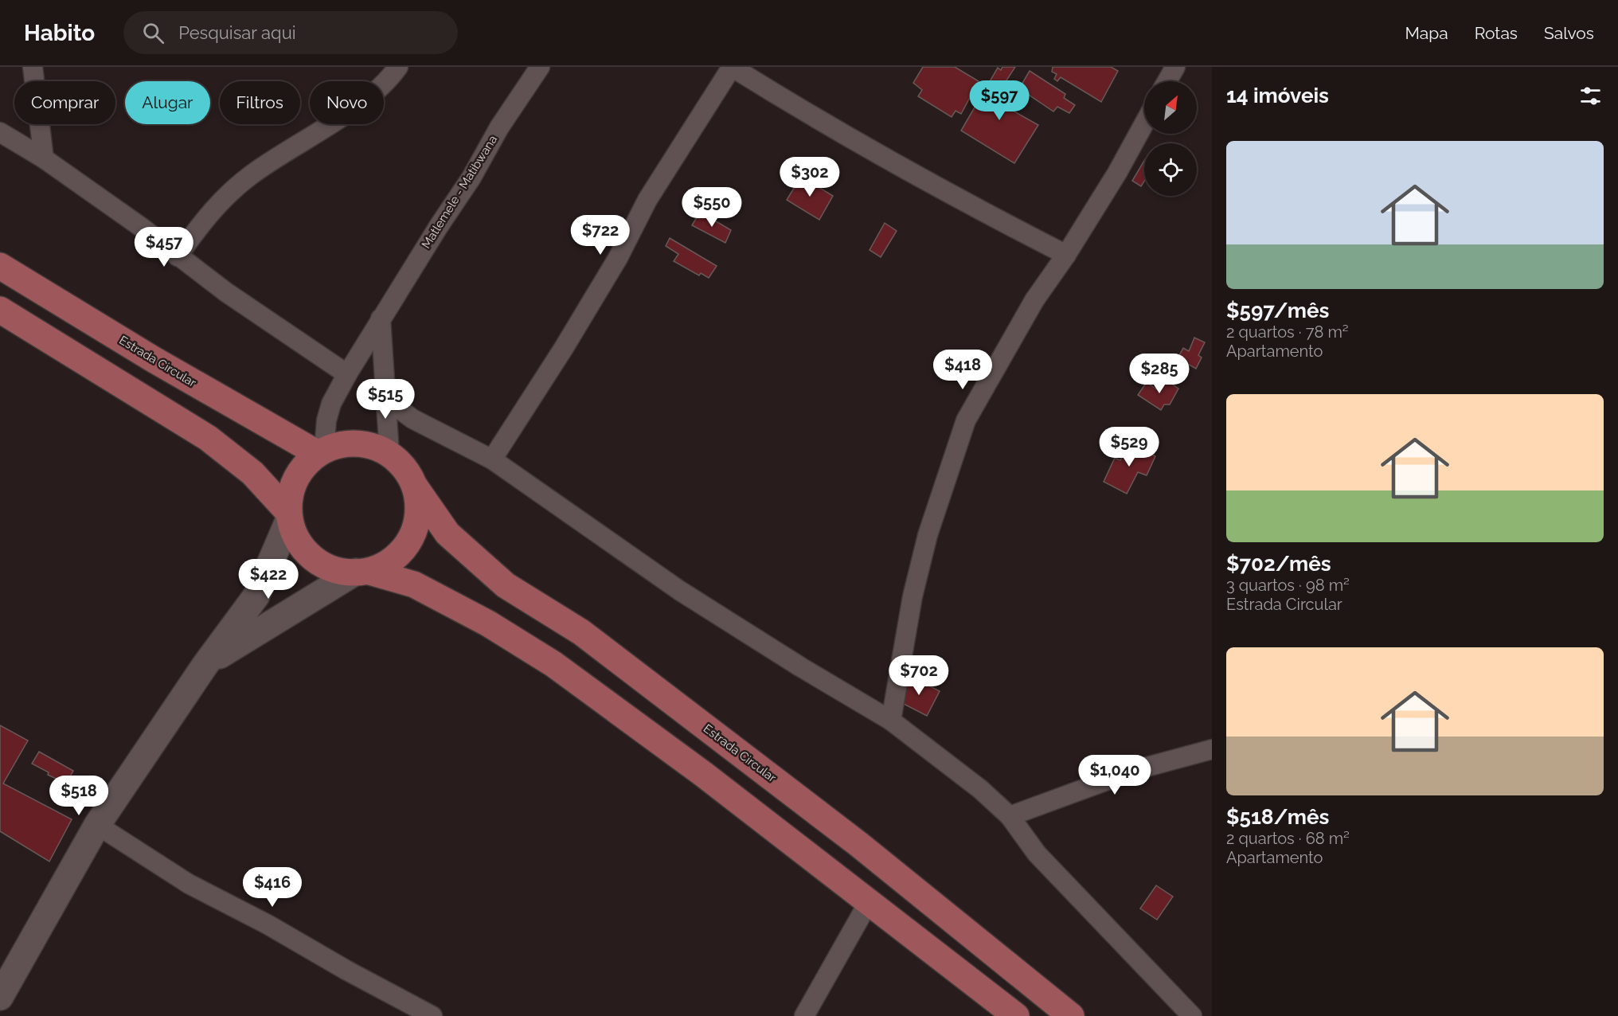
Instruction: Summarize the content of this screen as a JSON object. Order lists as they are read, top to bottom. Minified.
{"streets":{"main road":["Estrada Circular"],"street":["Matlemele - Matibwana"]},"crossings":[["Matlemele - Matibwana","Estrada Circular"]],"north":"top right","page":{"header":"Habito","search":"Pesquisar aqui","nav":["Mapa","Rotas","Salvos"],"heading":"14 imóveis","price":["$597","$302","$550","$722","$457","$418","$285","$515","$529","$422","$702","$1,040","$518","$416"],"chip":["Comprar","Alugar","Filtros","Novo"],"list":[{"name":"$597/mês","note":"2 quartos · 78 m² · Apartamento"},{"name":"$702/mês","note":"3 quartos · 98 m² · Estrada Circular"},{"name":"$518/mês","note":"2 quartos · 68 m² · Apartamento"}]}}
